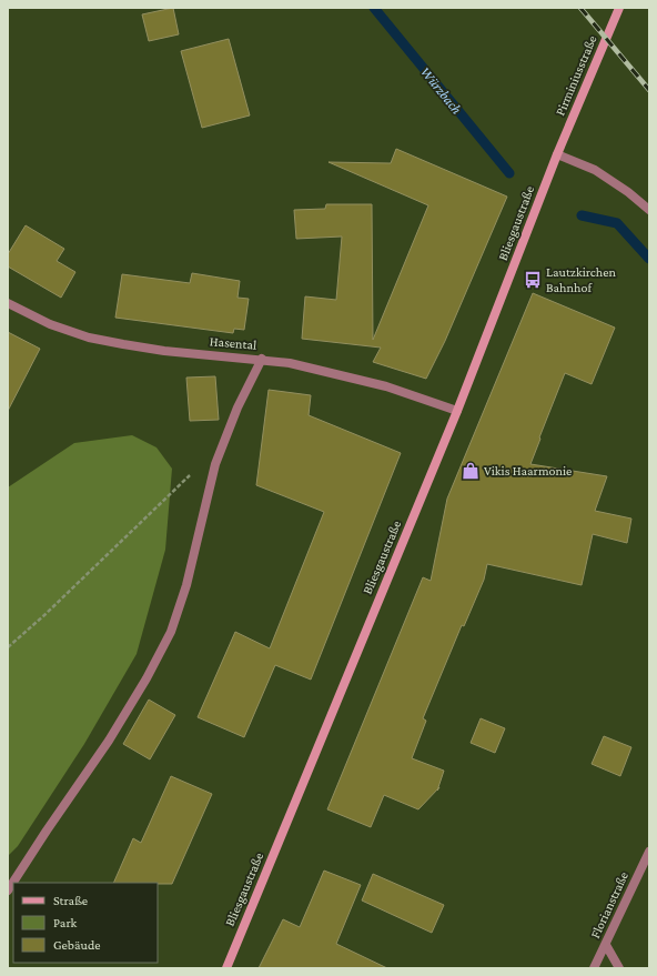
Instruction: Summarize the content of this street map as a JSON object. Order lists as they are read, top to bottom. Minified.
{"streets":{"main road":["Pirminiusstraße","Bliesgaustraße"],"street":["Hasental","Florianstraße"]},"crossings":[["Pirminiusstraße","Bliesgaustraße"],["Bliesgaustraße","Hasental"]],"water":["Würzbach"],"places":{"bus stop":["Lautzkirchen Bahnhof"],"shop":["Vikis Haarmonie"]},"legend":["Straße","Park","Gebäude"]}
